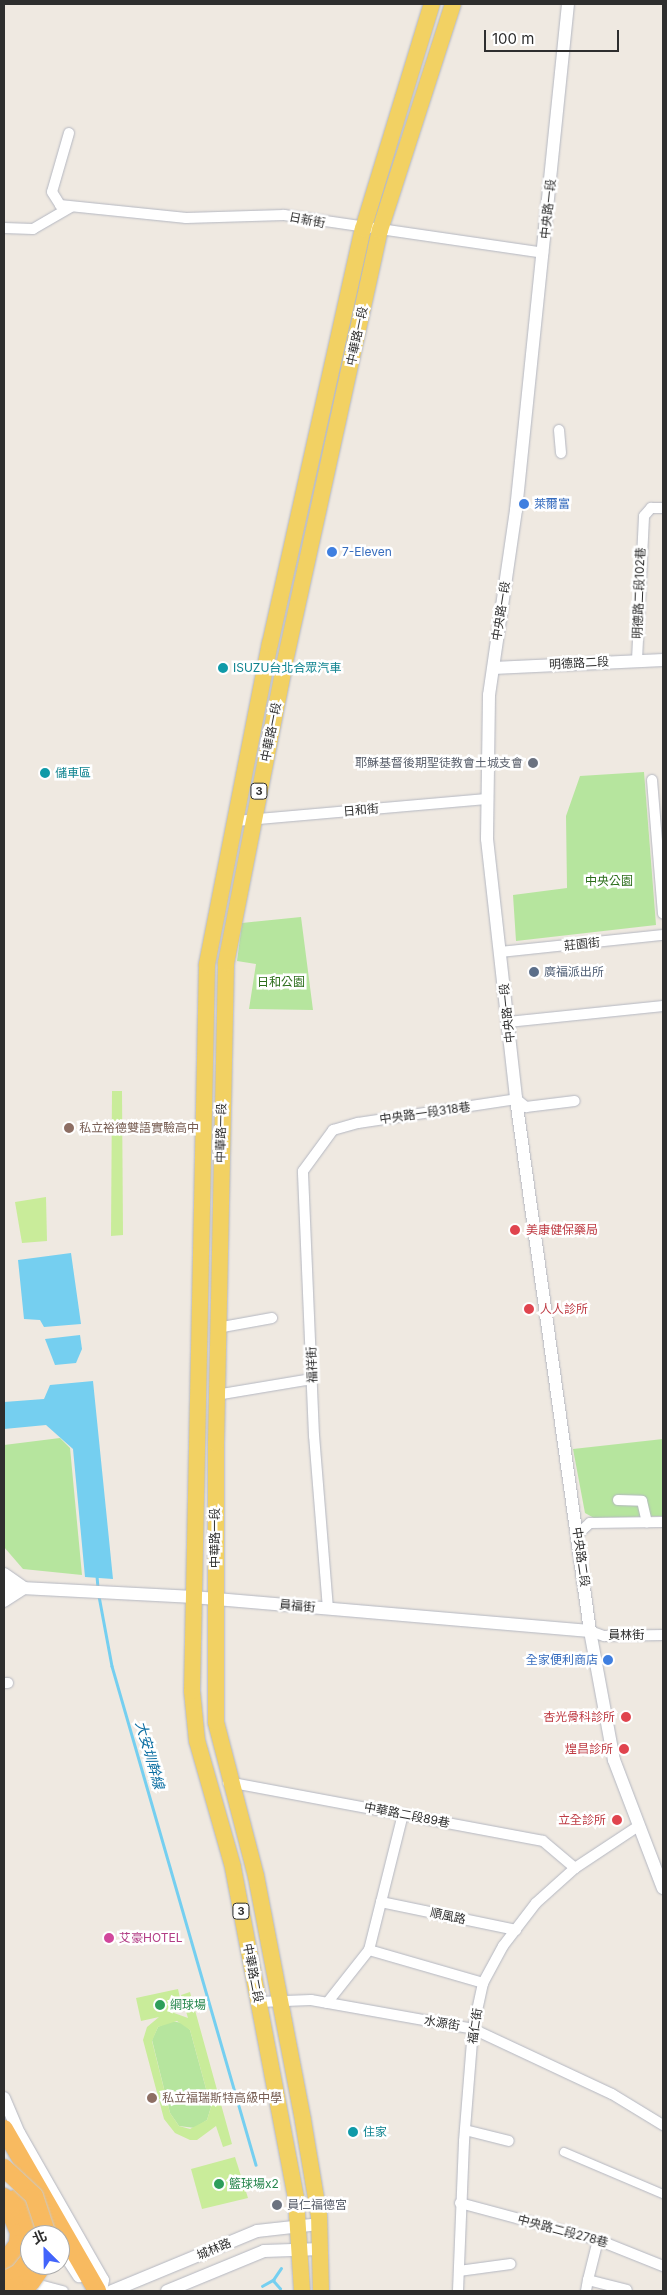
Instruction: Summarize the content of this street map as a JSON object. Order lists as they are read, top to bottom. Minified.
{"streets":{"main road":["中華路一段","3","中華路二段"],"street":["中央路一段","日新街","明德路二段102巷","明德路二段","日和街","莊園街","中央路一段318巷","福祥街","中央路二段","員福街","員林街","中華路二段89巷","順風路","水源街","福仁街","中央路二段278巷","城林路"]},"crossings":[["中央路一段","日新街"],["中央路一段","明德路二段"],["中央路一段","日和街"],["中央路一段","莊園街"],["中央路一段","中央路一段318巷"],["中央路一段","中央路二段"],["日新街","中華路一段"],["中華路一段","日和街"],["中華路一段","員福街"],["中華路一段","中華路二段"],["明德路二段102巷","明德路二段"],["中央路一段318巷","福祥街"],["福祥街","員福街"],["中央路二段","員福街"],["中央路二段","員林街"],["中央路二段","福仁街"],["員福街","員林街"],["員福街","中華路二段"],["中華路二段89巷","中華路二段"],["中華路二段89巷","福仁街"],["順風路","福仁街"],["中華路二段","水源街"],["中華路二段","城林路"],["水源街","福仁街"],["福仁街","中央路二段278巷"]],"water":["大安圳幹線"],"parks":["中央公園","日和公園"],"places":["萊爾富","7-Eleven","ISUZU台北合眾汽車","耶穌基督後期聖徒教會土城支會","儲車區","廣福派出所","私立裕德雙語實驗高中","美康健保藥局","人人診所","全家便利商店","杏光骨科診所","煌昌診所","立全診所","艾豪HOTEL","網球場","私立福瑞斯特高級中學","住家","籃球場x2","員仁福德宮"],"scale_bar":"100 m","north":"top left"}
